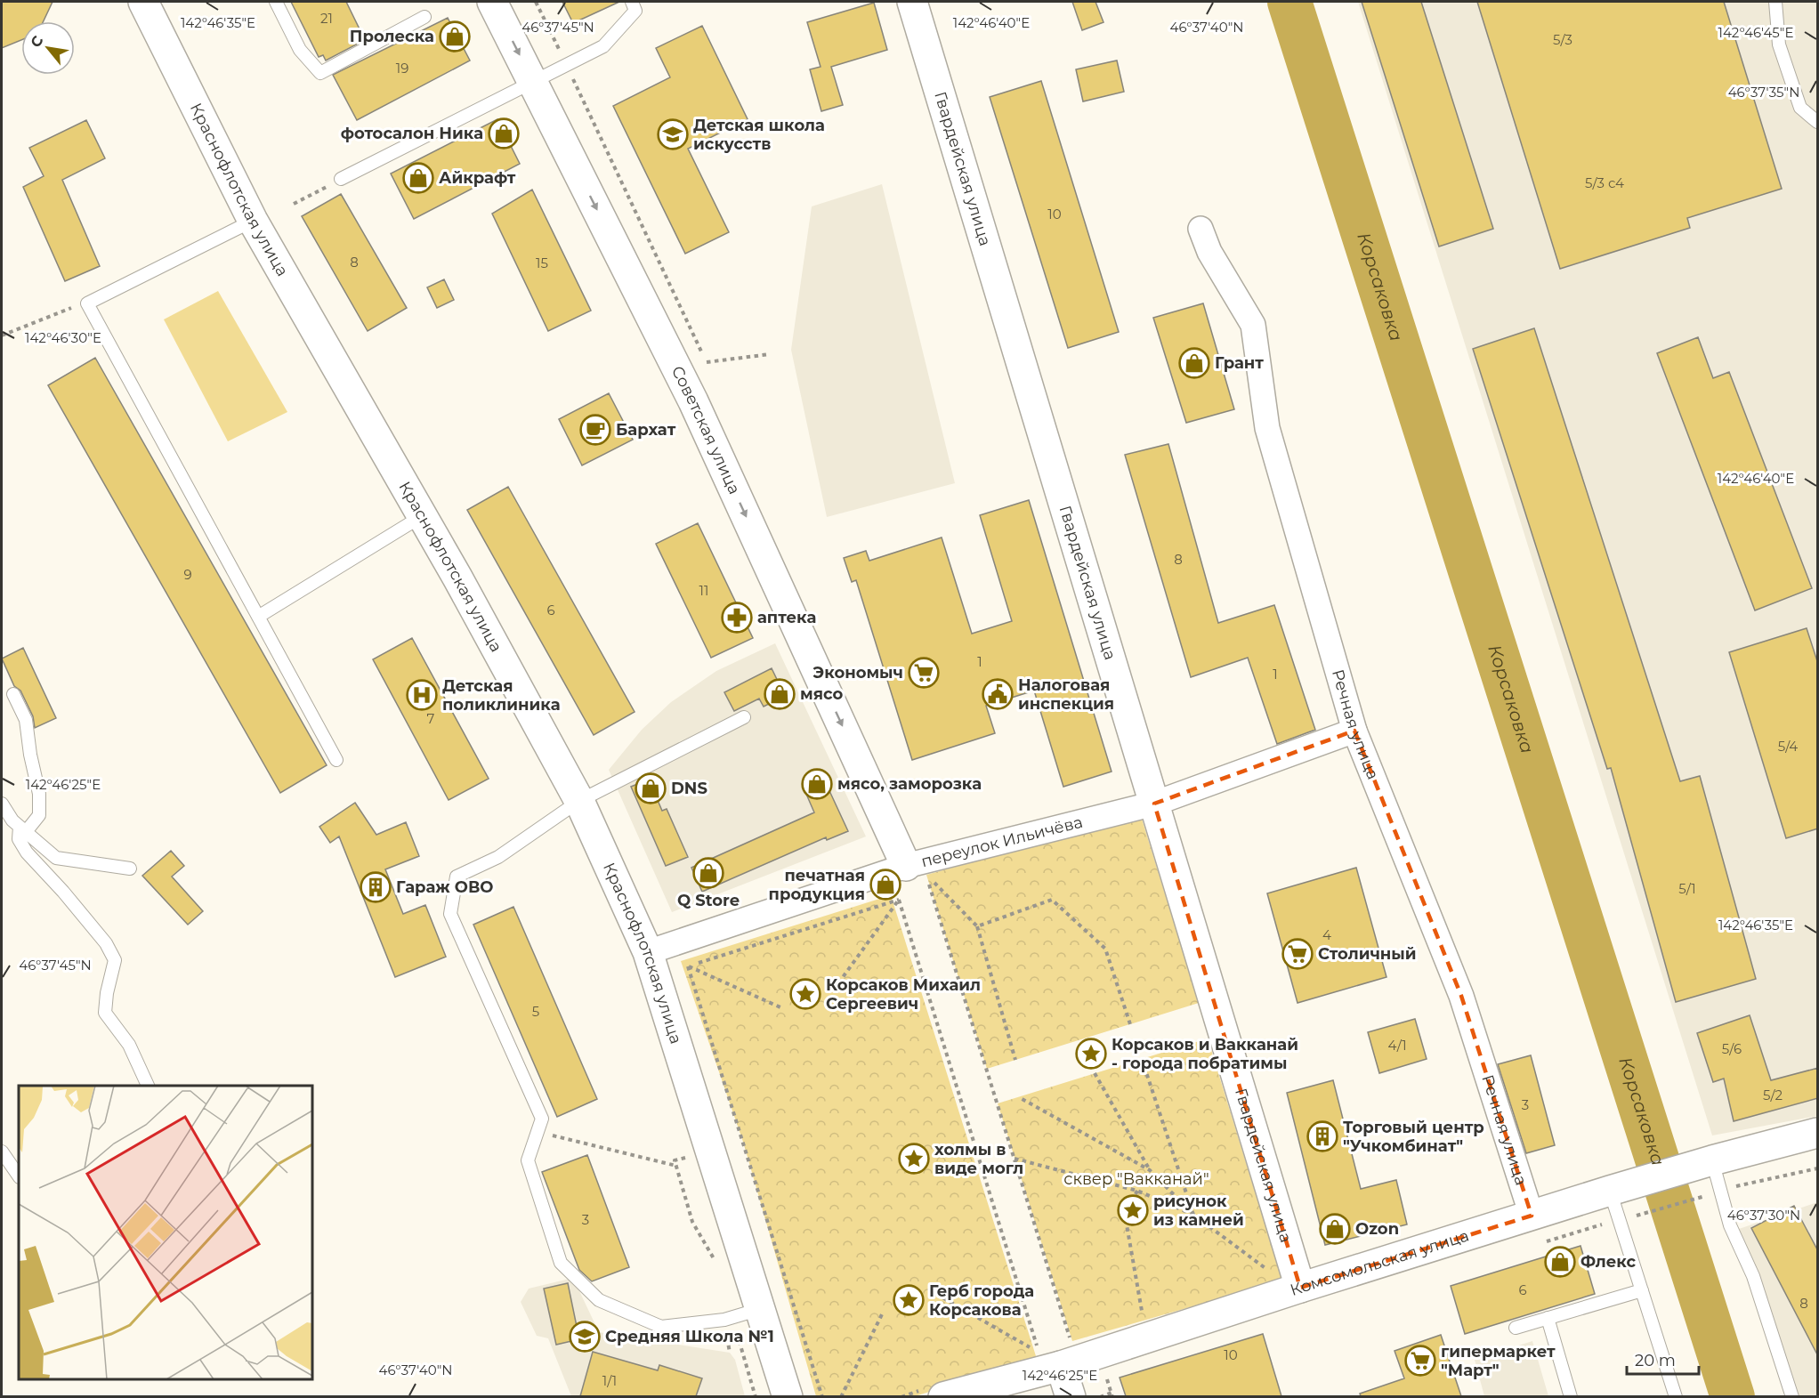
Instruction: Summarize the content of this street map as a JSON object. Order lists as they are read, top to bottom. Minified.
{"streets":{"main road":["Гвардейская улица","Краснофлотская улица","Советская улица","Комсомольская улица"],"street":["Речная улица","переулок Ильичёва"]},"crossings":[["Гвардейская улица","переулок Ильичёва"],["Гвардейская улица","Комсомольская улица"],["Краснофлотская улица","переулок Ильичёва"],["Советская улица","переулок Ильичёва"],["Речная улица","переулок Ильичёва"],["Речная улица","Комсомольская улица"]],"one_way":["Советская улица"],"water":["Корсаковка"],"parks":["сквер \"Вакканай\""],"places":{"shop":["Пролеска","фотосалон Ника","Айкрафт","Грант","мясо","мясо, заморозка","DNS","Q Store","печатная продукция","Ozon","Флекс"],"school or university":["Детская школа искусств","Средняя Школа №1"],"cafe":["Бархат"],"pharmacy":["аптека"],"supermarket":["Экономыч","Столичный","гипермаркет \"Март\""],"public building":["Налоговая инспекция"],"hospital":["Детская поликлиника"],"building":["Гараж ОВО","Торговый центр \"Учкомбинат\""],"place":["Корсаков Михаил Сергеевич","Корсаков и Вакканай - города побратимы","холмы в виде могл","рисунок из камней","Герб города Корсакова"]},"house_numbers":["21","5/3","19","5/3 с4","10","8","15","8","9","11","6","1","1","7","5/4","5/1","4","5","4/1","5/6","5/2","3","3","6","8","10","1/1"],"scale_bar":"20 m","north":"top left","coordinates":["142°46'35\"E","142°46'40\"E","46°37'40\"N","46°37'45\"N","142°46'45\"E","46°37'35\"N","142°46'30\"E","142°46'25\"E","46°37'30\"N"]}
